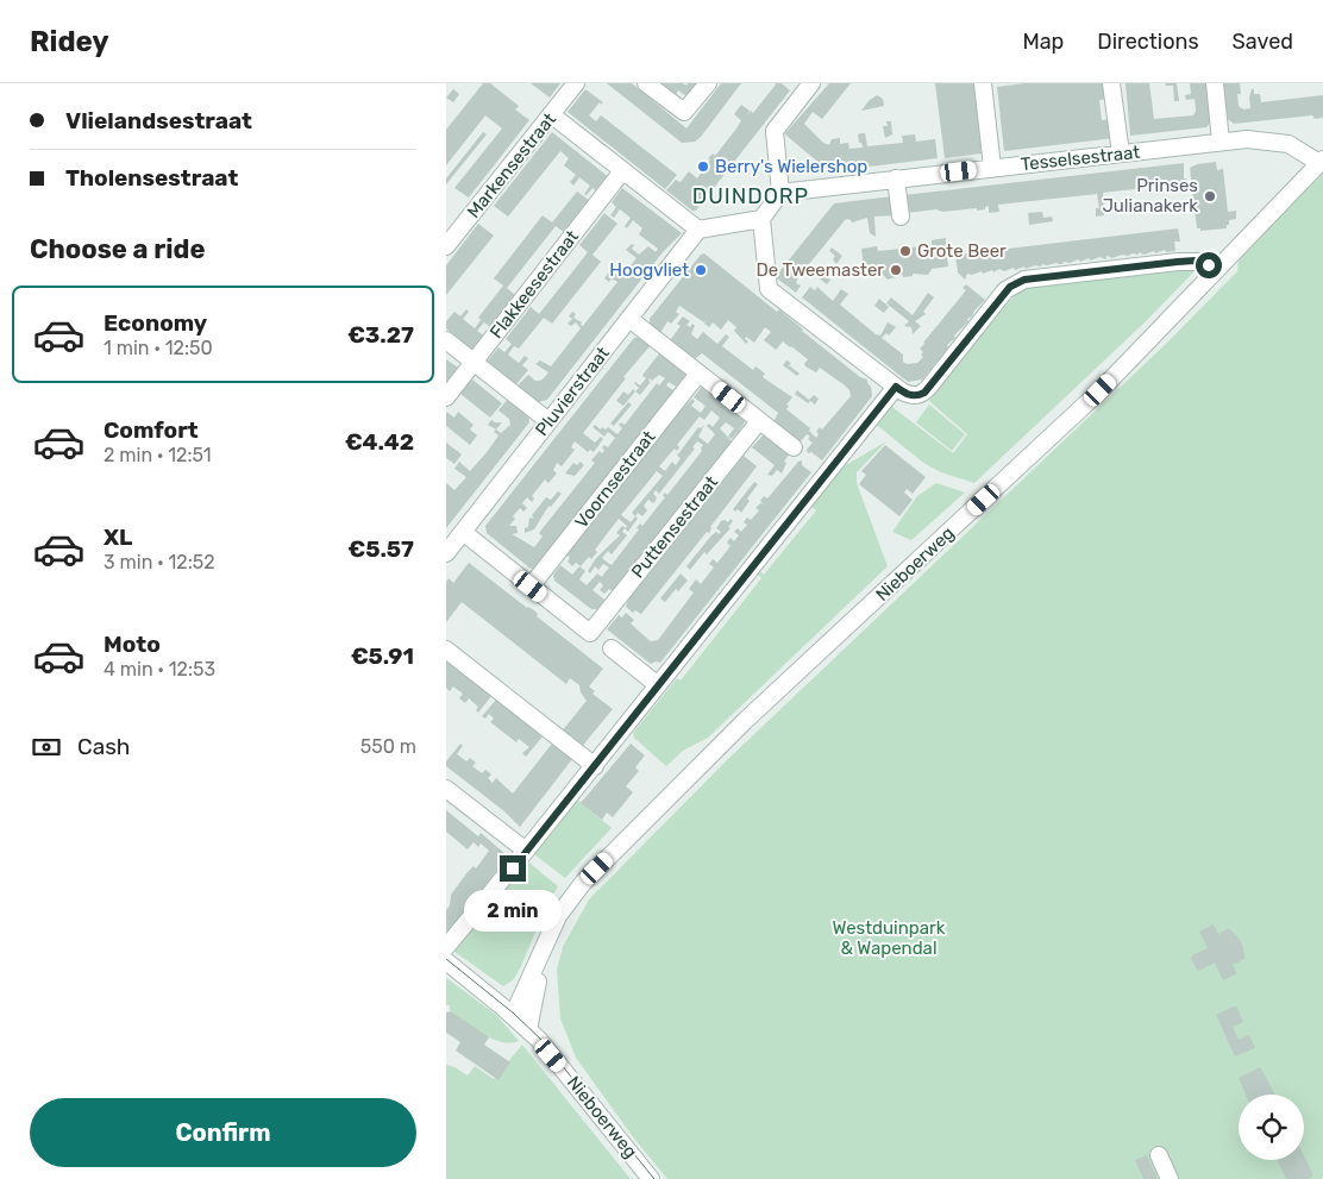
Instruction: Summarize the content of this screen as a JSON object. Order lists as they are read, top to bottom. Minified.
{"streets":{"street":["Tesselsestraat","Markensestraat","Flakkeesestraat","Pluvierstraat","Voornsestraat","Puttensestraat","Nieboerweg"]},"crossings":[["Tesselsestraat","Nieboerweg"],["Voornsestraat","Puttensestraat"]],"districts":["DUINDORP"],"parks":["Westduinpark & Wapendal"],"places":["Berry's Wielershop","Prinses Julianakerk","Grote Beer","Hoogvliet","De Tweemaster"],"page":{"header":"Ridey","nav":["Map","Directions","Saved"],"banner":["Vlielandsestraat","Tholensestraat"],"heading":"Choose a ride","list":[{"name":"Economy","note":"1 min · 12:50","value":"€3.27"},{"name":"Comfort","note":"2 min · 12:51","value":"€4.42"},{"name":"XL","note":"3 min · 12:52","value":"€5.57"},{"name":"Moto","note":"4 min · 12:53","value":"€5.91"}],"pay":["Cash","550 m"],"bubble":"2 min","buttons":"Confirm"}}
